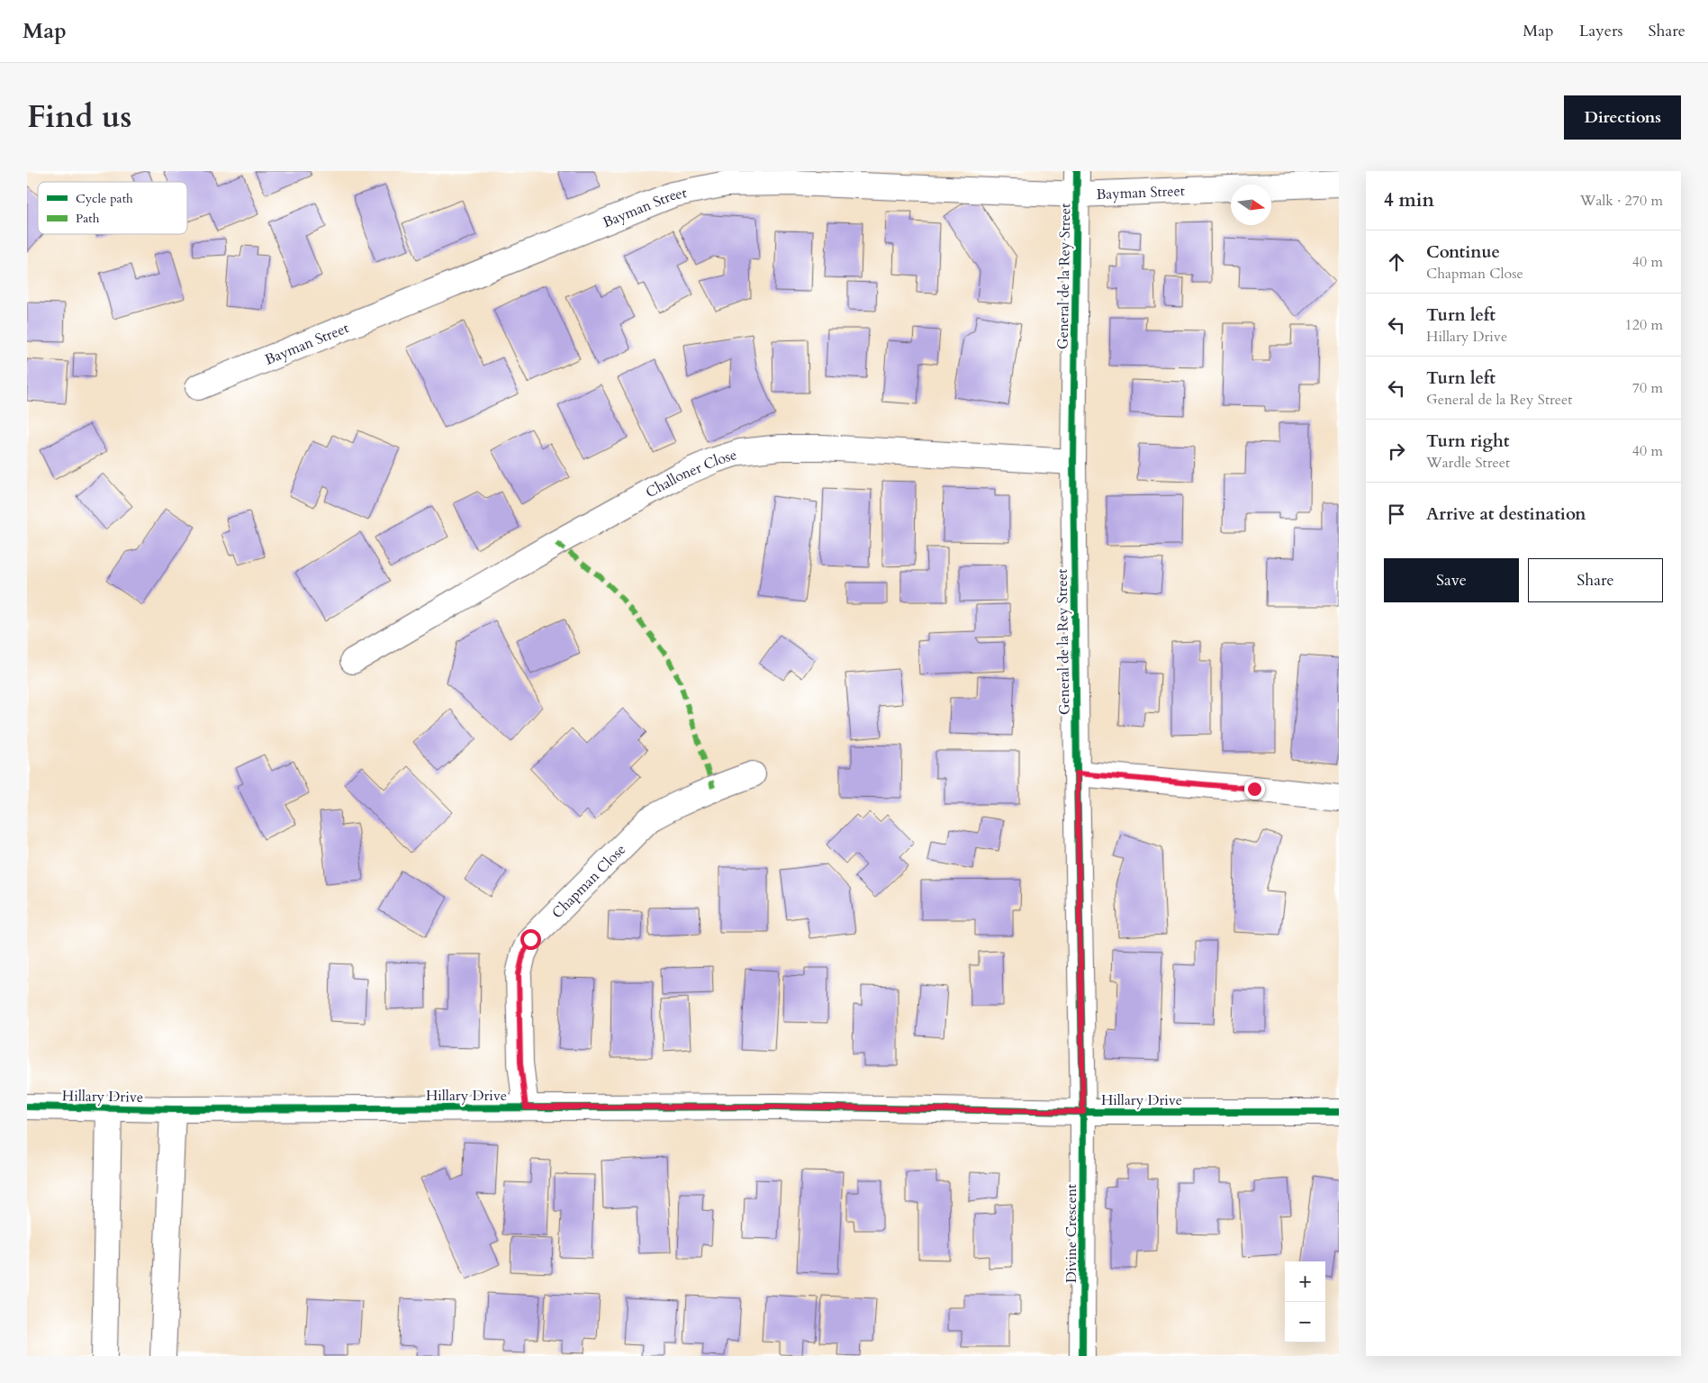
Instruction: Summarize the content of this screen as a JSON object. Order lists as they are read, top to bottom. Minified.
{"streets":{"street":["Bayman Street","General de la Rey Street","Challoner Close","Chapman Close","Hillary Drive","Divine Crescent"]},"crossings":[["Bayman Street","General de la Rey Street"],["General de la Rey Street","Challoner Close"],["General de la Rey Street","Hillary Drive"],["General de la Rey Street","Divine Crescent"],["Chapman Close","Hillary Drive"],["Hillary Drive","Divine Crescent"]],"legend":["Cycle path","Path"],"north":"right","page":{"header":"Map","nav":["Map","Layers","Share"],"title":"Find us","buttons":["Directions",["Save","Share"]],"heading":["4 min","Walk · 270 m"],"list":[["Continue","Chapman Close","40 m"],["Turn left","Hillary Drive","120 m"],["Turn left","General de la Rey Street","70 m"],["Turn right","Wardle Street","40 m"],"Arrive at destination"],"map_buttons":["+","−"]}}
